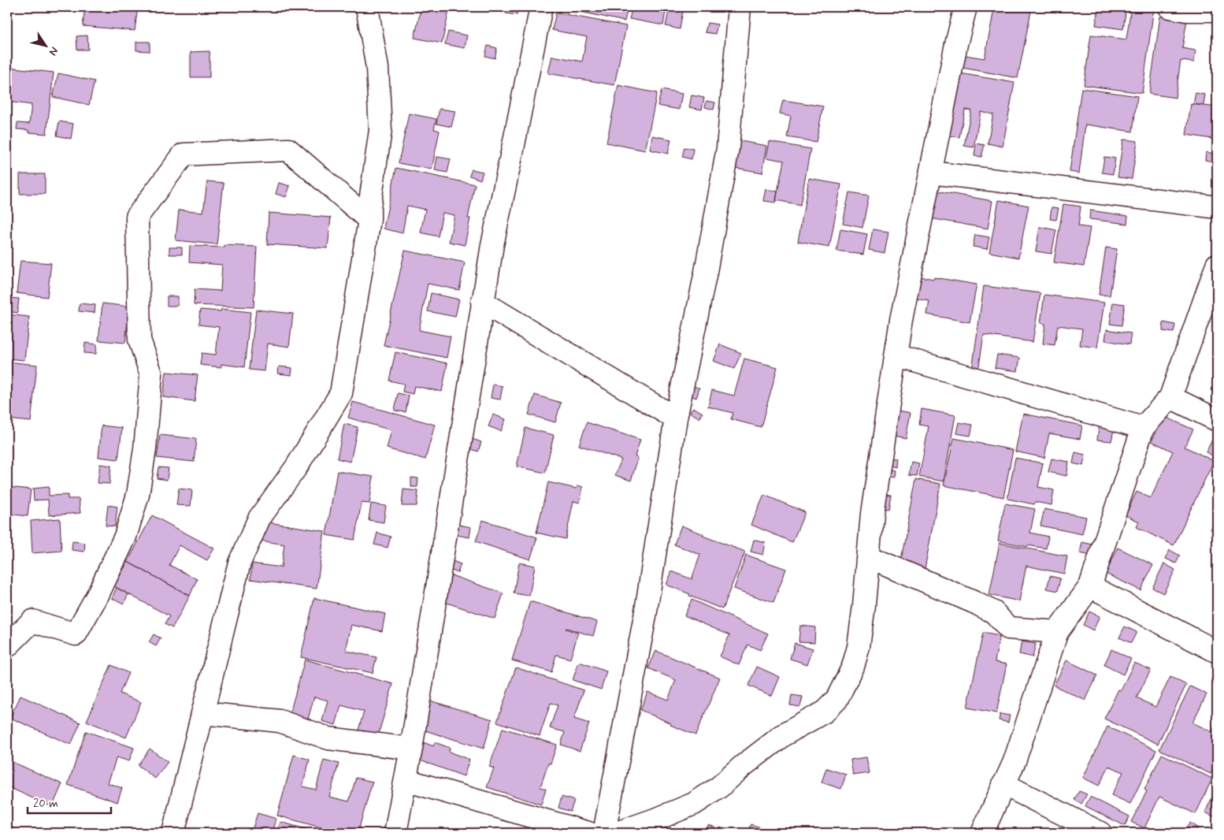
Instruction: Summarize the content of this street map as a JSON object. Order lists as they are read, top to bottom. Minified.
{"scale_bar":"20 m","north":"bottom right"}
